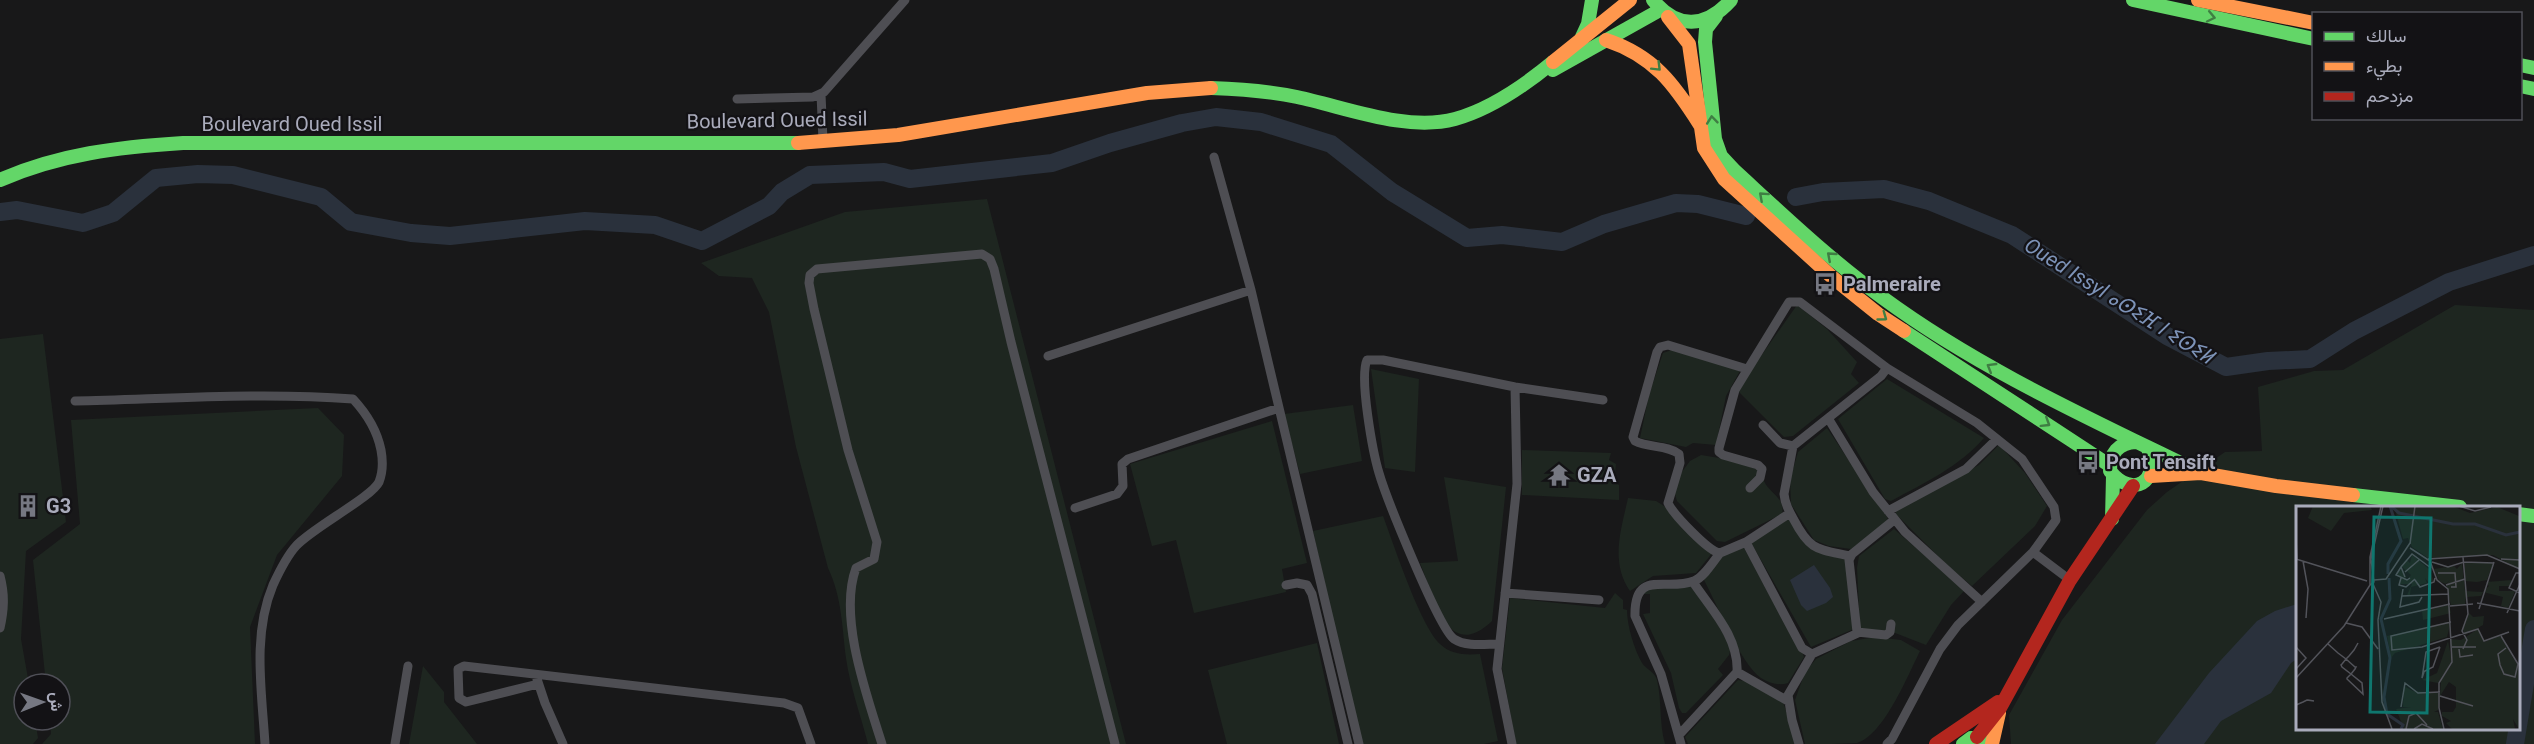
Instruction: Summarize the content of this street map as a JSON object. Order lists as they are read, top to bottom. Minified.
{"streets":{"main road":["Boulevard Oued Issil"]},"water":["Oued Issyl ⴰⵙⵉⴼ ⵏ ⵉⵙⵉⵍ"],"places":{"bus stop":["Palmeraire","Pont Tensift"],"temple":["GZA"],"building":["G3"]},"legend":["سالك","بطيء","مزدحم"],"north":"right"}
